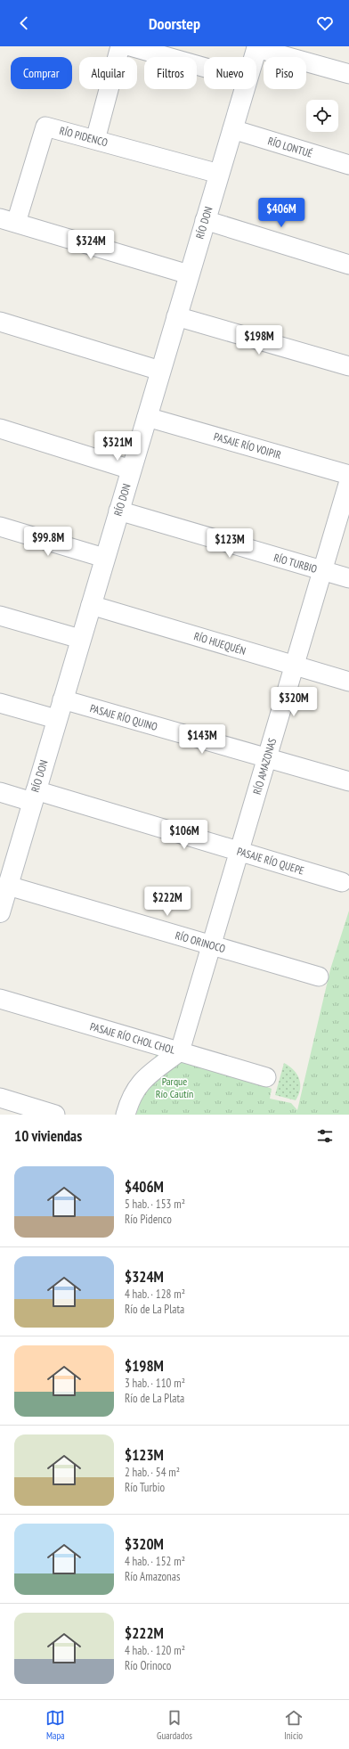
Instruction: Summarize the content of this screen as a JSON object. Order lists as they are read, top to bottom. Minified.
{"streets":{"street":["RÍO PIDENCO","RÍO LONTUÉ","RÍO DON","PASAJE RÍO VOIPIR","RÍO TURBIO","RÍO HUEQUÉN","PASAJE RÍO QUINO","RÍO AMAZONAS","PASAJE RÍO QUEPE","RÍO ORINOCO","PASAJE RÍO CHOL CHOL"]},"crossings":[["RÍO PIDENCO","RÍO DON"],["RÍO LONTUÉ","RÍO DON"],["RÍO DON","PASAJE RÍO VOIPIR"],["RÍO DON","RÍO TURBIO"],["RÍO DON","RÍO HUEQUÉN"],["RÍO DON","PASAJE RÍO QUINO"],["RÍO DON","PASAJE RÍO QUEPE"],["RÍO DON","RÍO ORINOCO"],["RÍO TURBIO","RÍO AMAZONAS"],["RÍO HUEQUÉN","RÍO AMAZONAS"],["PASAJE RÍO QUINO","RÍO AMAZONAS"],["RÍO AMAZONAS","PASAJE RÍO QUEPE"],["RÍO AMAZONAS","RÍO ORINOCO"],["RÍO AMAZONAS","PASAJE RÍO CHOL CHOL"]],"parks":["Parque Río Cautín"],"page":{"header":"Doorstep","chip":["Comprar","Alquilar","Filtros","Nuevo","Piso"],"price":["$406M","$324M","$198M","$321M","$99.8M","$123M","$320M","$143M","$106M","$222M"],"heading":"10 viviendas","list":[{"name":"$406M","note":"5 hab. · 153 m² · Río Pidenco"},{"name":"$324M","note":"4 hab. · 128 m² · Río de La Plata"},{"name":"$198M","note":"3 hab. · 110 m² · Río de La Plata"},{"name":"$123M","note":"2 hab. · 54 m² · Río Turbio"},{"name":"$320M","note":"4 hab. · 152 m² · Río Amazonas"},{"name":"$222M","note":"4 hab. · 120 m² · Río Orinoco"}],"tabs":["Mapa","Guardados","Inicio"]}}
